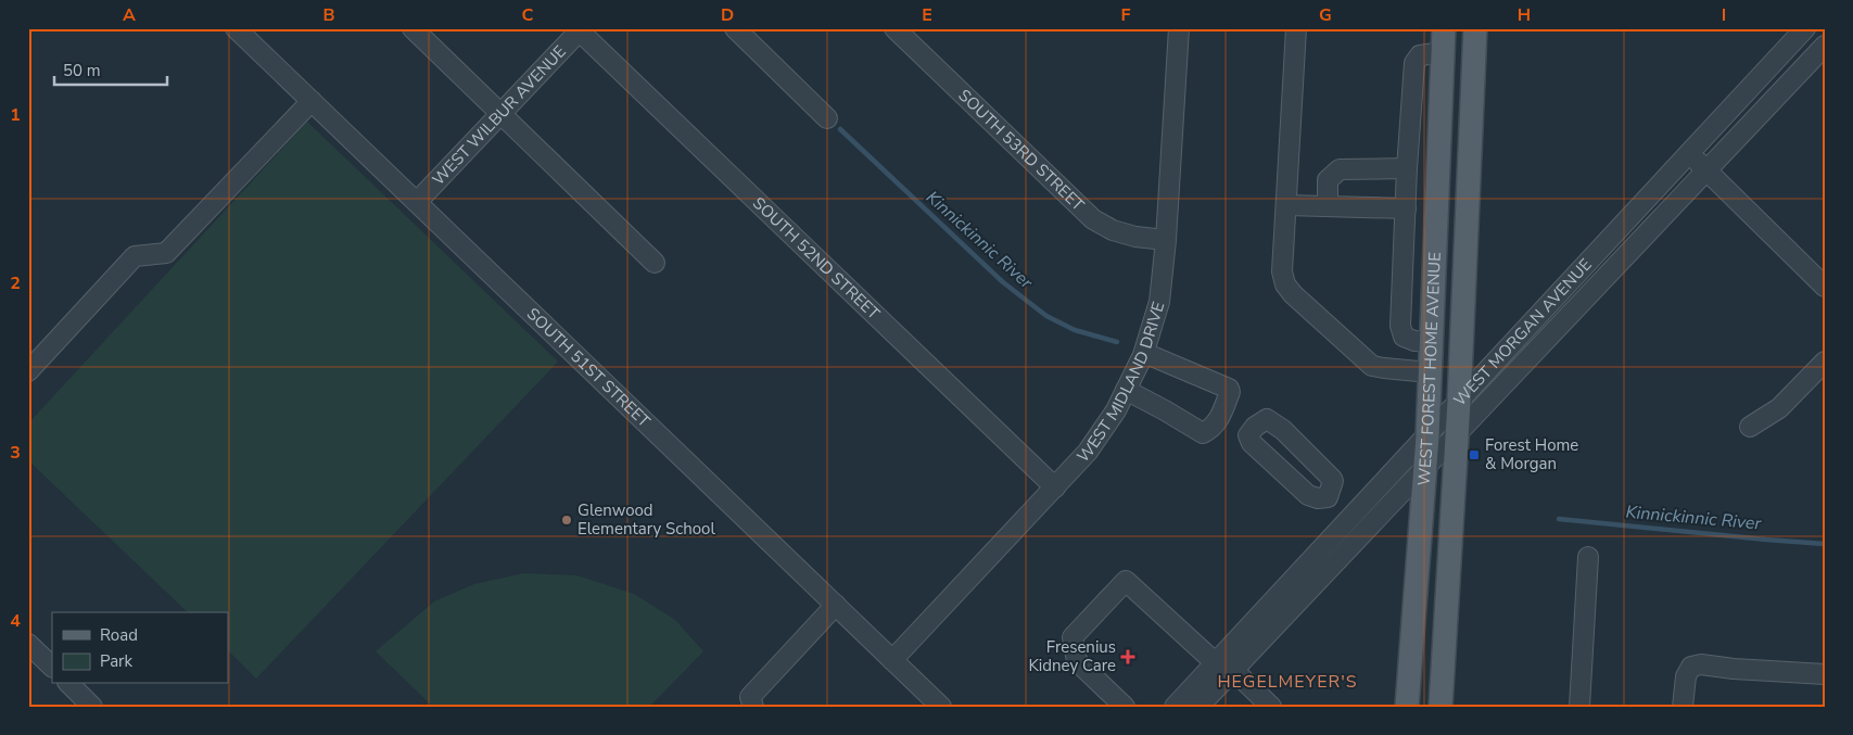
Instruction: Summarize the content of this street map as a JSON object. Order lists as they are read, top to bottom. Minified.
{"streets":{"main road":["WEST FOREST HOME AVENUE"],"street":["WEST WILBUR AVENUE","SOUTH 53RD STREET","SOUTH 52ND STREET","WEST MORGAN AVENUE","SOUTH 51ST STREET","WEST MIDLAND DRIVE"]},"crossings":[["WEST WILBUR AVENUE","SOUTH 52ND STREET"],["WEST WILBUR AVENUE","SOUTH 51ST STREET"],["SOUTH 53RD STREET","WEST MIDLAND DRIVE"],["SOUTH 52ND STREET","WEST MIDLAND DRIVE"],["WEST MORGAN AVENUE","WEST FOREST HOME AVENUE"],["SOUTH 51ST STREET","WEST MIDLAND DRIVE"]],"districts":["HEGELMEYER'S"],"water":["Kinnickinnic River"],"places":{"transit":["Forest Home & Morgan"],"other":["Glenwood Elementary School"],"health":["Fresenius Kidney Care"]},"legend":["Road","Park"],"scale_bar":"50 m","grid":{"columns":["A","B","C","D","E","F","G","H","I"],"rows":["1","2","3","4"]}}
